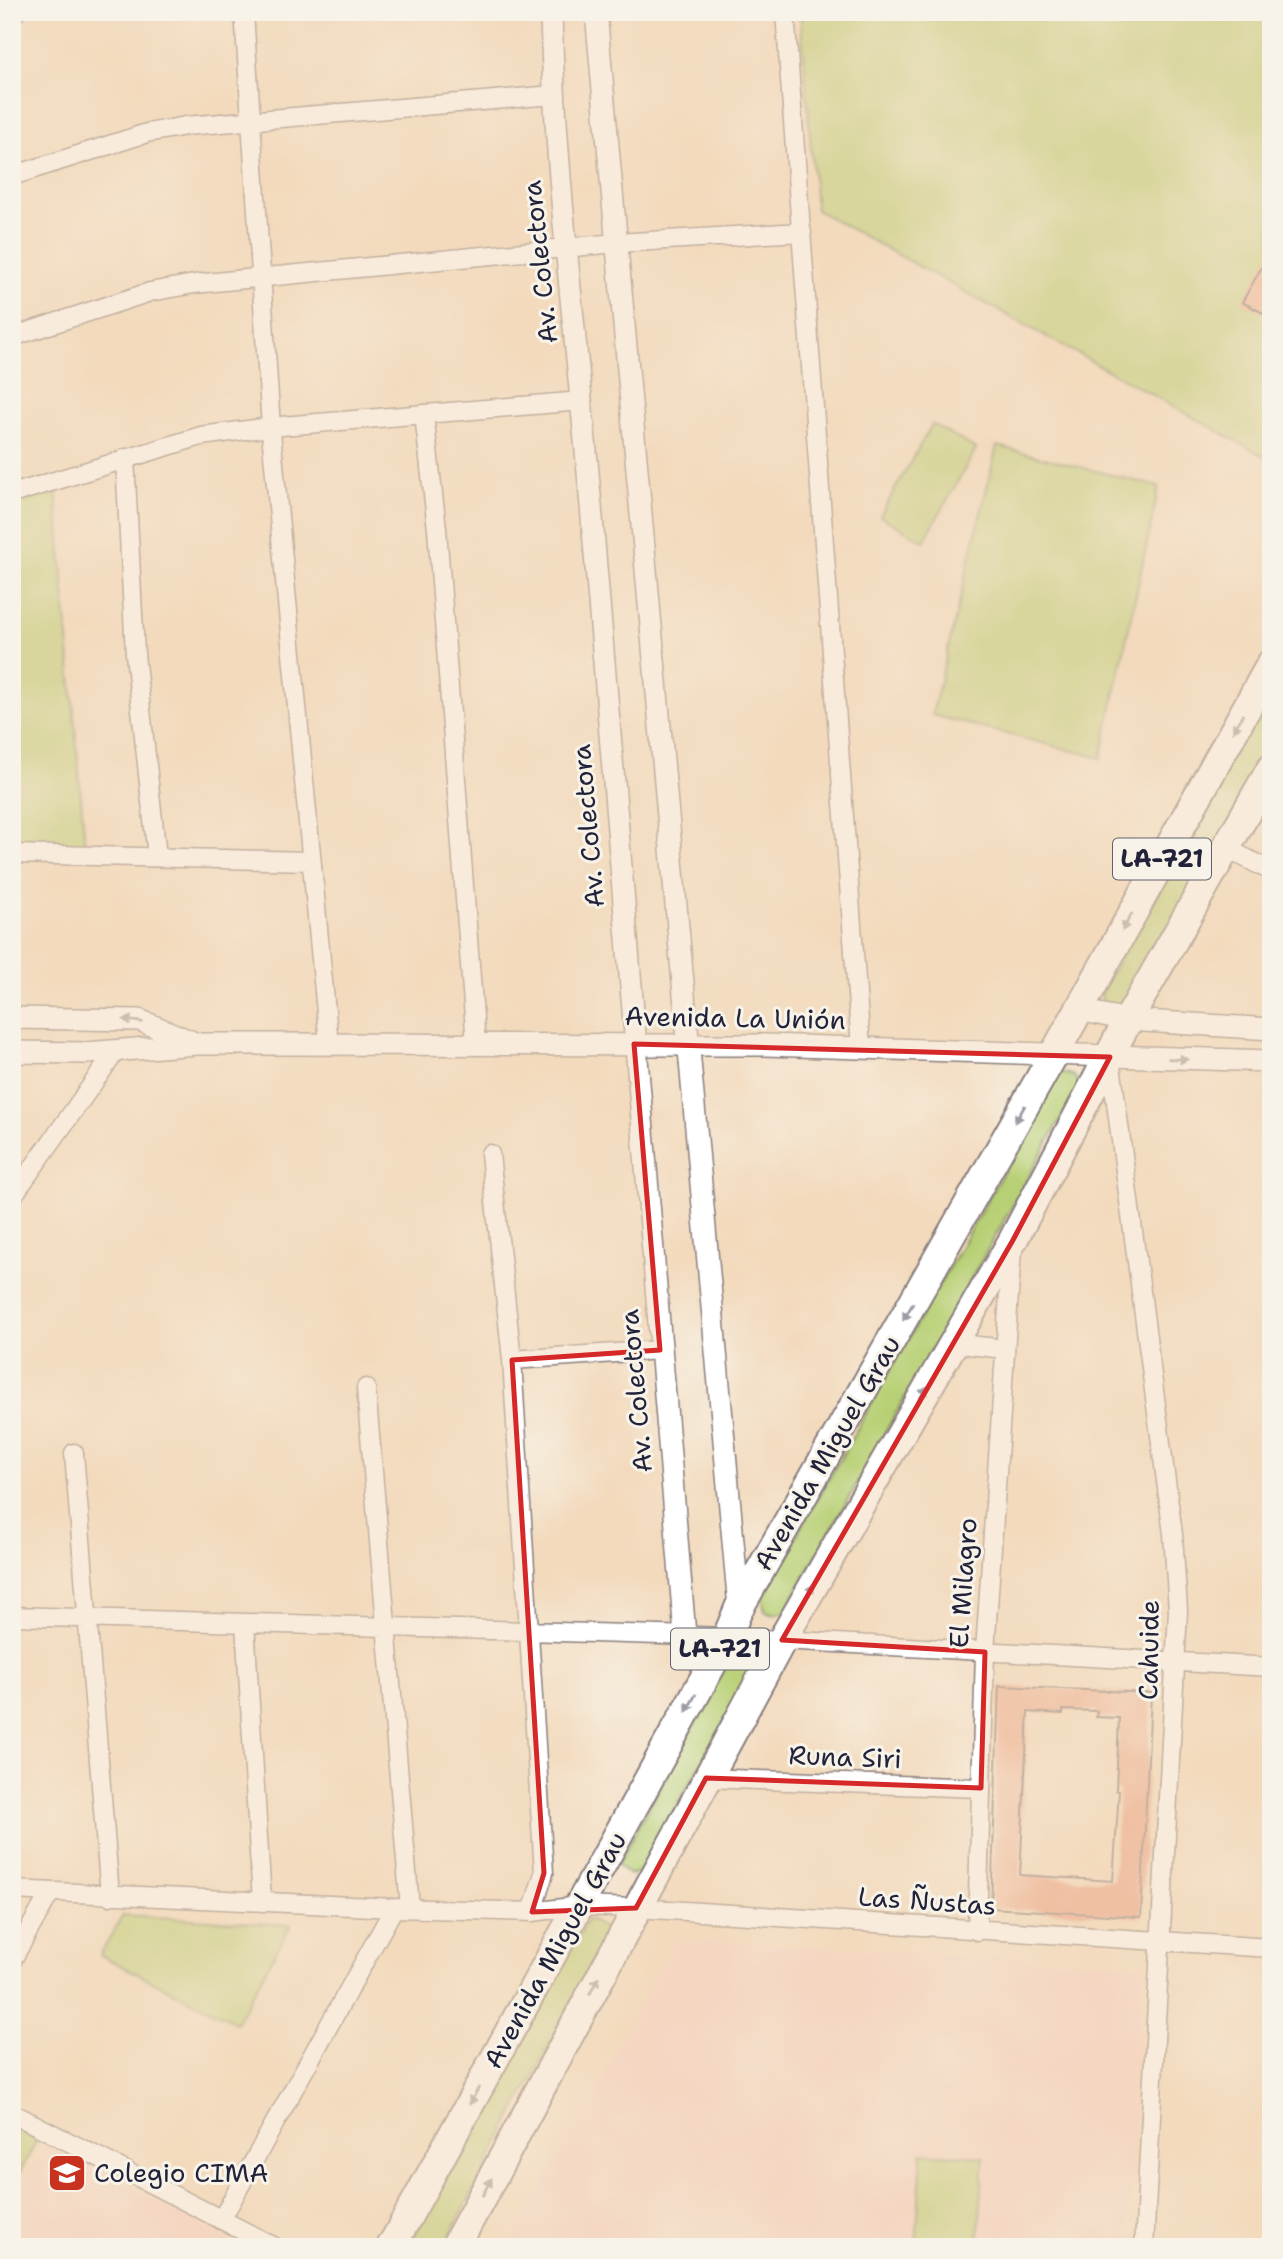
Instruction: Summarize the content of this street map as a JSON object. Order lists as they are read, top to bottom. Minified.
{"streets":{"main road":["LA-721","Avenida Miguel Grau"],"street":["Av. Colectora","Avenida La Unión","El Milagro","Cahuide","Runa Siri","Las Ñustas"]},"crossings":[["Av. Colectora","Avenida La Unión"],["Avenida La Unión","Avenida Miguel Grau"],["Avenida La Unión","Cahuide"],["Avenida Miguel Grau","El Milagro"],["Avenida Miguel Grau","Cahuide"],["Avenida Miguel Grau","Runa Siri"],["Avenida Miguel Grau","Las Ñustas"],["El Milagro","Runa Siri"],["El Milagro","Las Ñustas"],["Cahuide","Las Ñustas"]],"places":{"school or university":["Colegio CIMA"]}}
